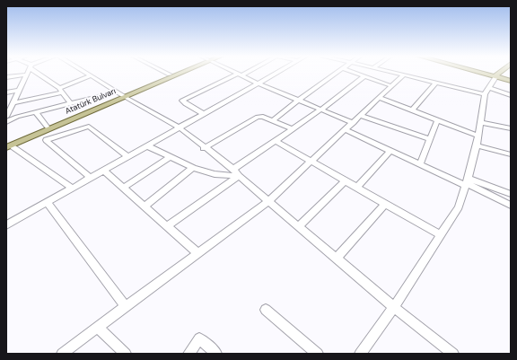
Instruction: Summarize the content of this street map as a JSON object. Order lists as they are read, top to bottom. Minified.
{"streets":{"main road":["Atatürk Bulvarı"]}}
